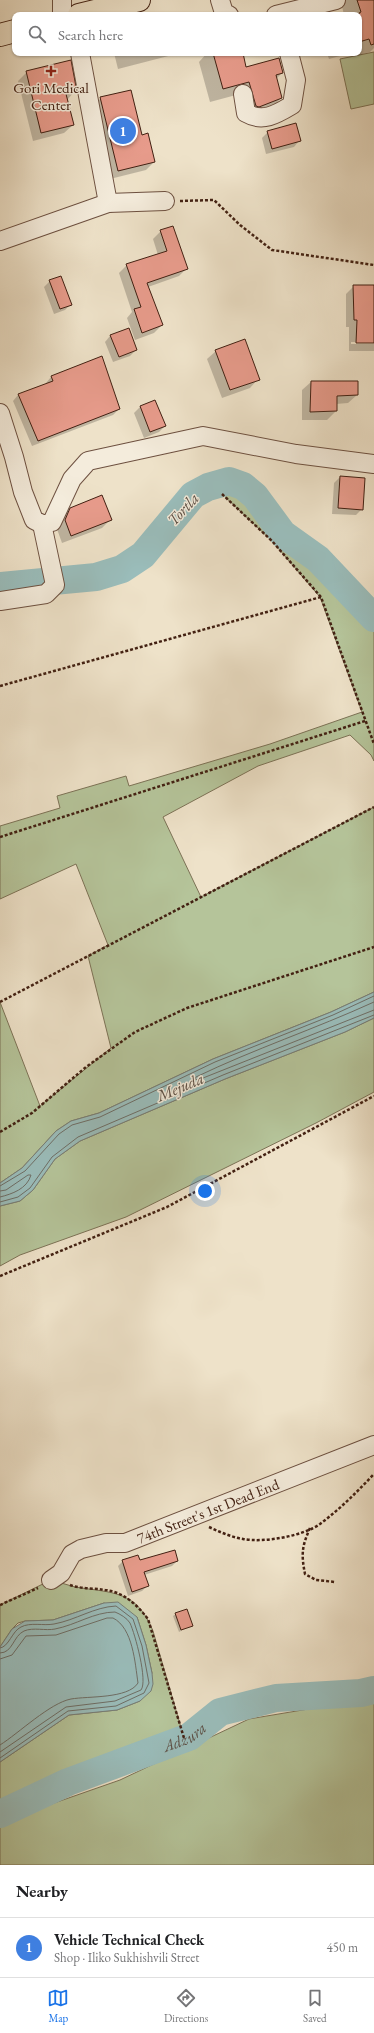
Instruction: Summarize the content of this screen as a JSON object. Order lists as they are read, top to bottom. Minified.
{"streets":{"street":["74th Street's 1st Dead End"]},"water":["Tortla","Mejuda","Adzura"],"places":{"health":["Gori Medical Center"]},"page":{"search":"Search here","pins":"1","heading":"Nearby","list":[{"mark":"1","name":"Vehicle Technical Check","note":"Shop · Iliko Sukhishvili Street","value":"450 m"}],"nav":["Map","Directions","Saved"]}}
